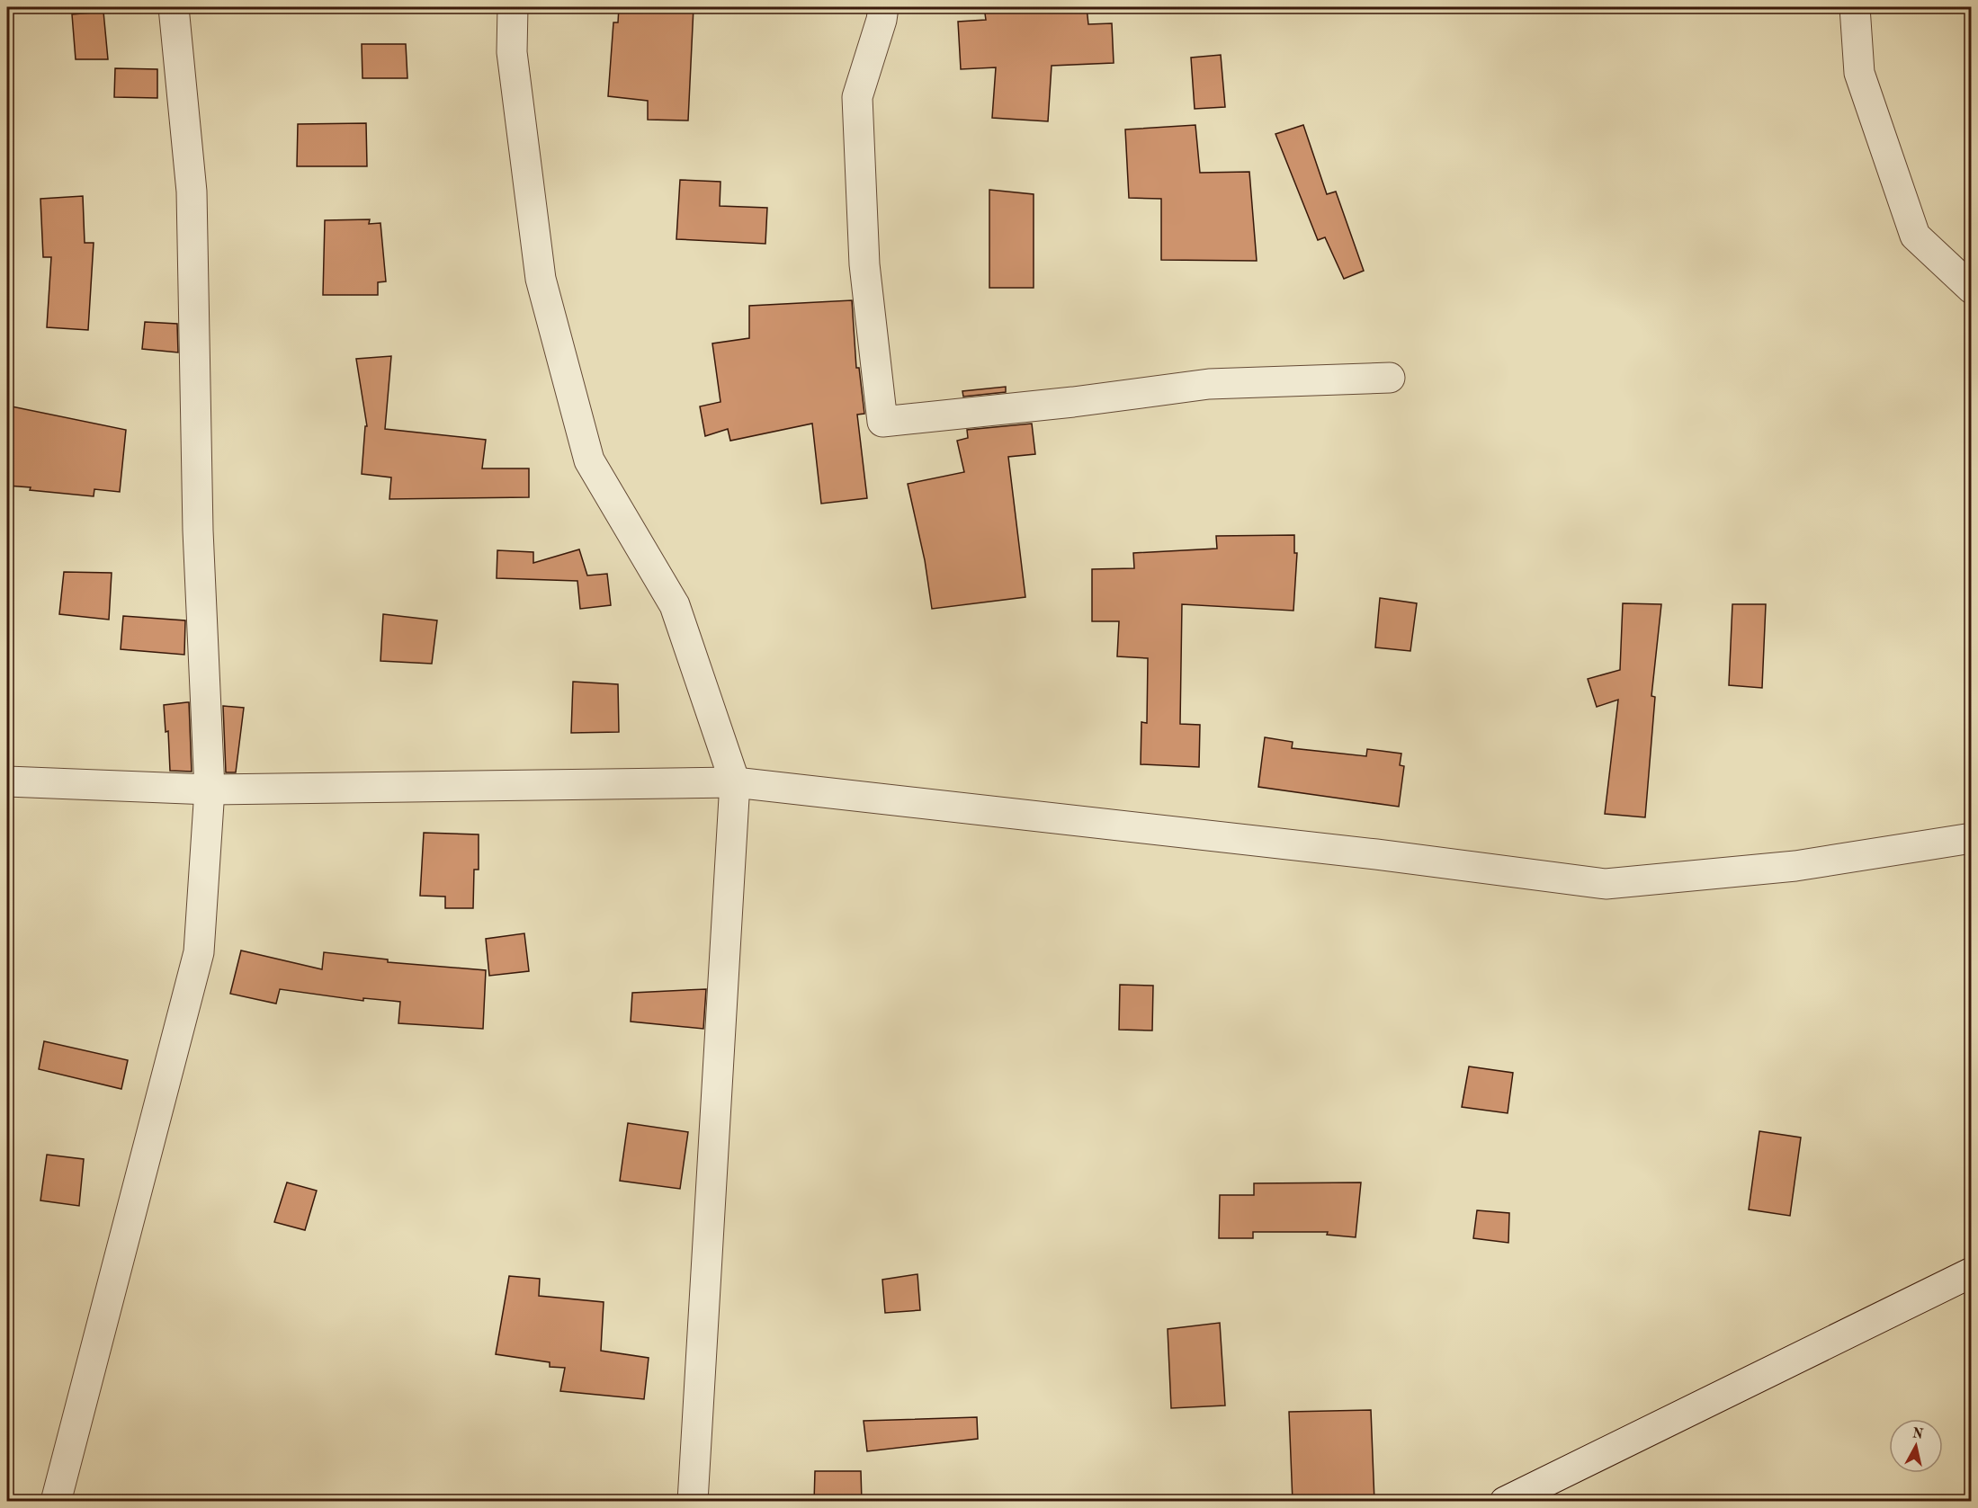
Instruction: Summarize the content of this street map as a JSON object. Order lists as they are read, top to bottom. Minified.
{"north":"top"}
